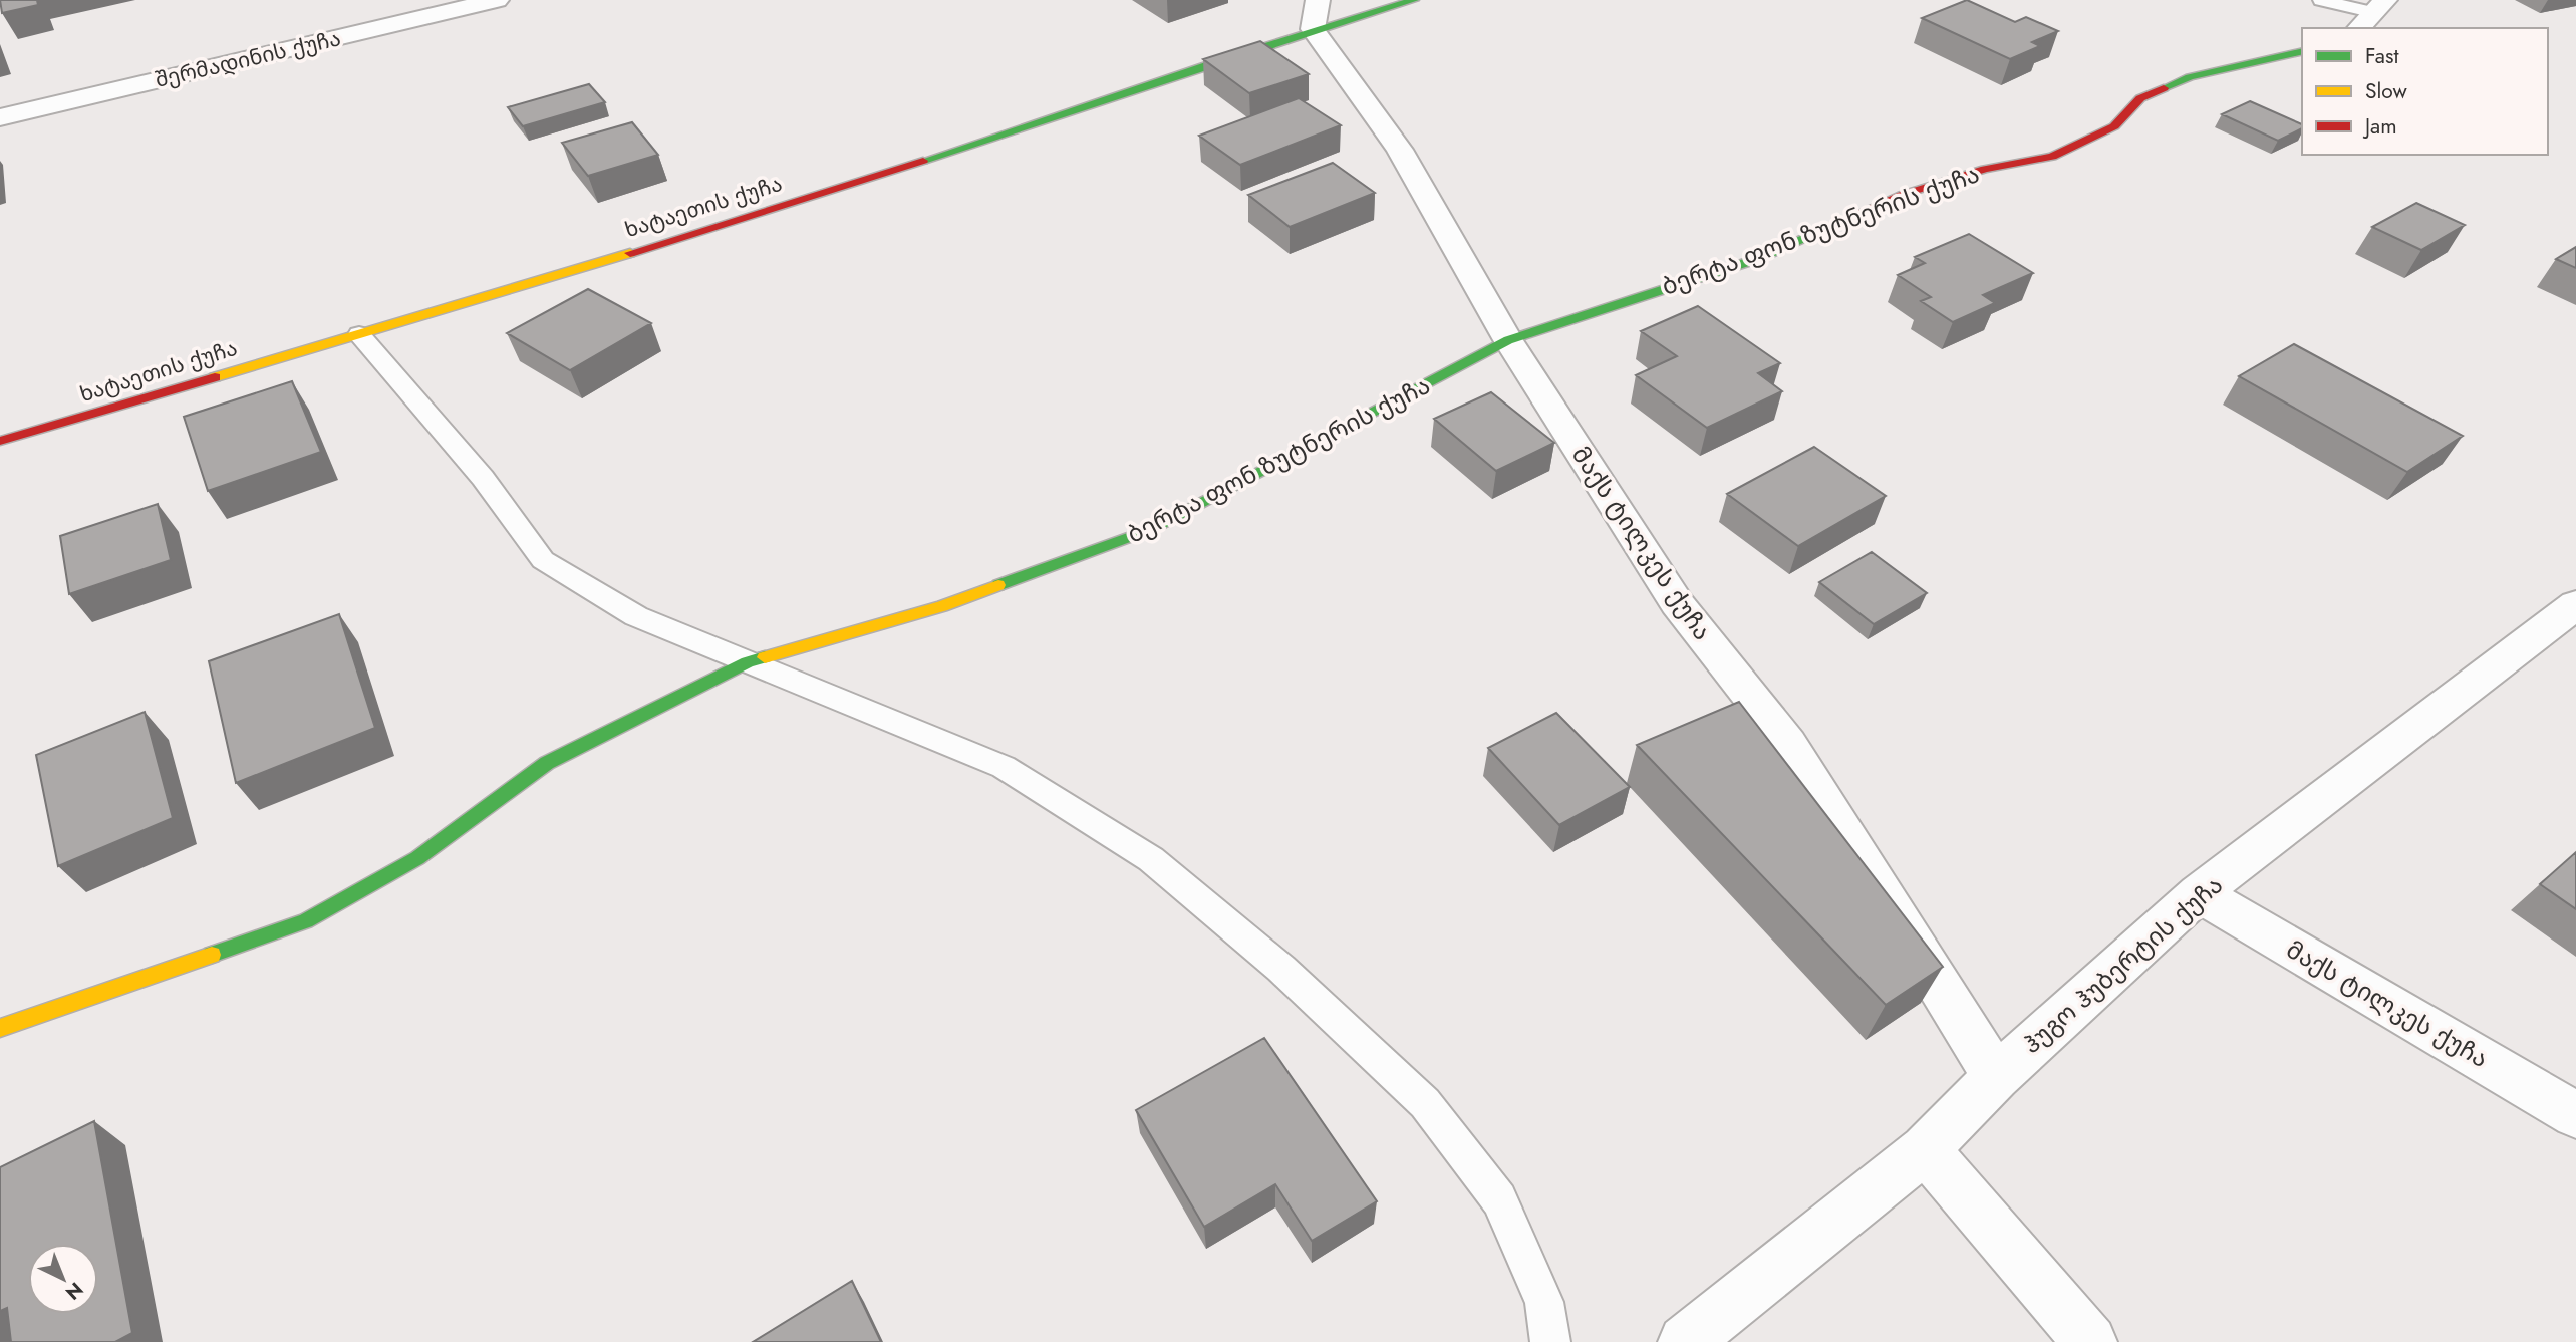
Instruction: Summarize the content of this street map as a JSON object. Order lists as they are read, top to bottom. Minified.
{"streets":{"street":["შერმადინის ქუჩა","ხატაეთის ქუჩა","ბერტა ფონ ზუტნერის ქუჩა","მაქს ტილკეს ქუჩა","ჰუგო ჰუბერტის ქუჩა"]},"crossings":[["ხატაეთის ქუჩა","მაქს ტილკეს ქუჩა"],["ბერტა ფონ ზუტნერის ქუჩა","მაქს ტილკეს ქუჩა"],["მაქს ტილკეს ქუჩა","ჰუგო ჰუბერტის ქუჩა"]],"legend":["Fast","Slow","Jam"],"north":"bottom right"}
